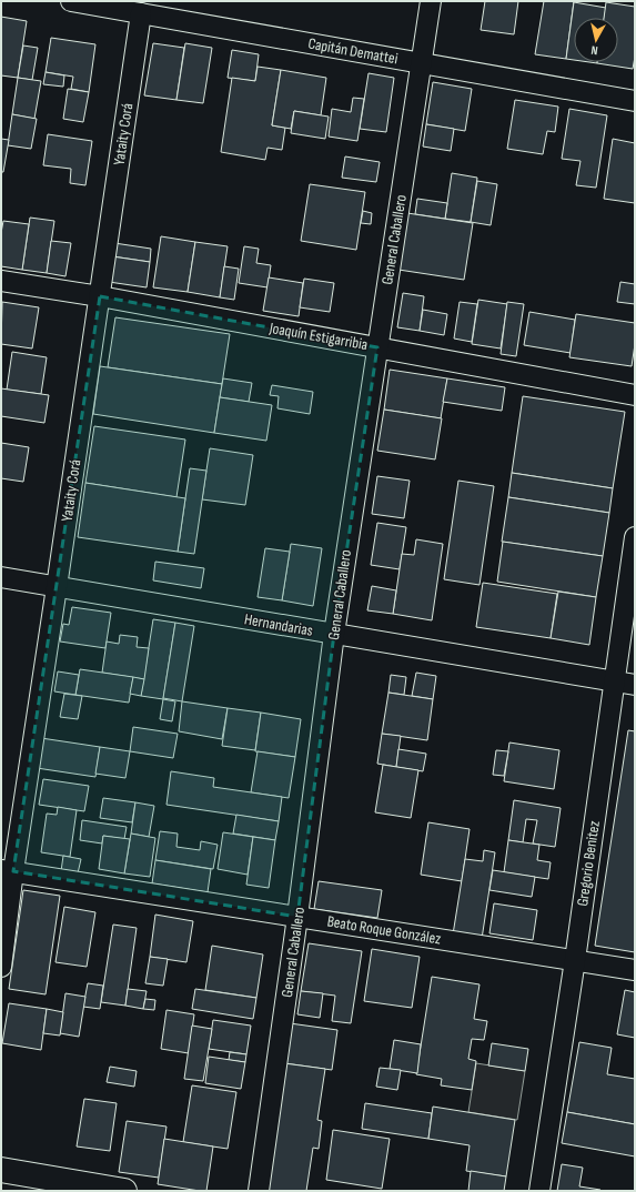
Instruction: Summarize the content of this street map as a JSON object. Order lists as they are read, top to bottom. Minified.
{"streets":{"street":["Capitán Demattei","Yataity Corá","General Caballero","Joaquín Estigarribia","Hernandarias","Gregorio Benitez","Beato Roque González"]},"crossings":[["Capitán Demattei","Yataity Corá"],["Capitán Demattei","General Caballero"],["Yataity Corá","Joaquín Estigarribia"],["Yataity Corá","Hernandarias"],["Yataity Corá","Beato Roque González"],["General Caballero","Joaquín Estigarribia"],["General Caballero","Hernandarias"],["General Caballero","Beato Roque González"],["Hernandarias","Gregorio Benitez"],["Gregorio Benitez","Beato Roque González"]],"north":"bottom"}
